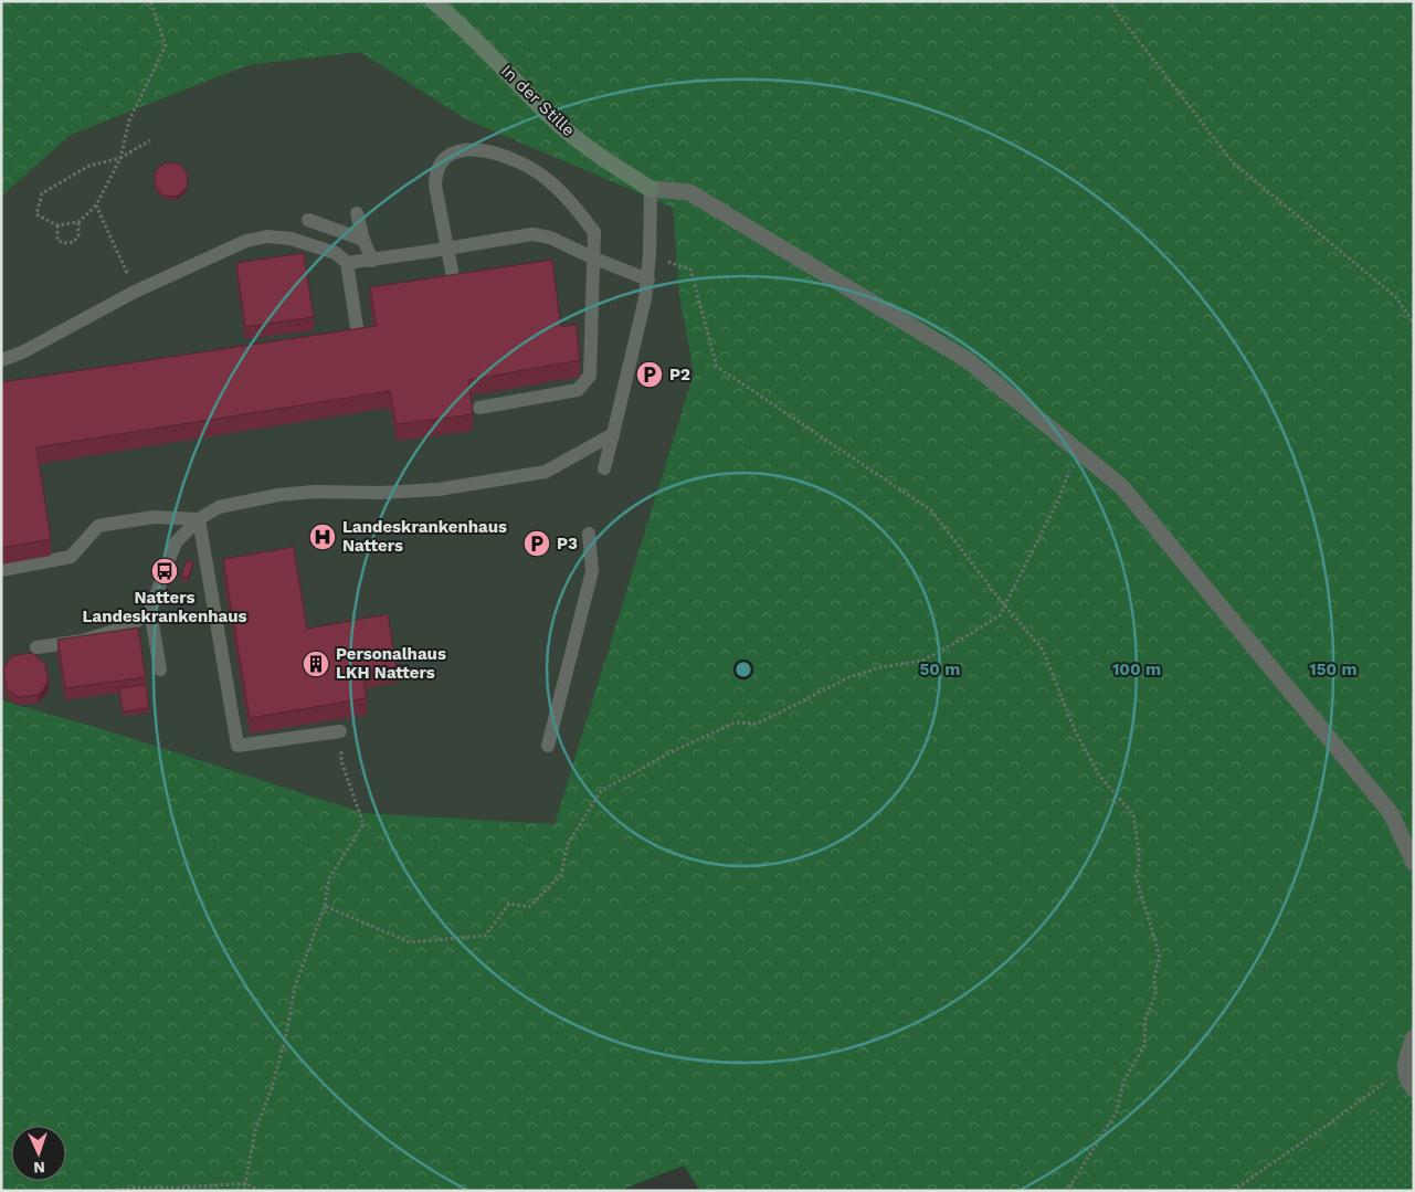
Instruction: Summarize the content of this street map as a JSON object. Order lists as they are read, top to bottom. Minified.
{"streets":{"street":["In der Stille"]},"places":{"parking":["P2","P3"],"hospital":["Landeskrankenhaus Natters"],"bus stop":["Natters Landeskrankenhaus"],"building":["Personalhaus LKH Natters"]},"north":"bottom","rings":["50 m","100 m","150 m"]}
